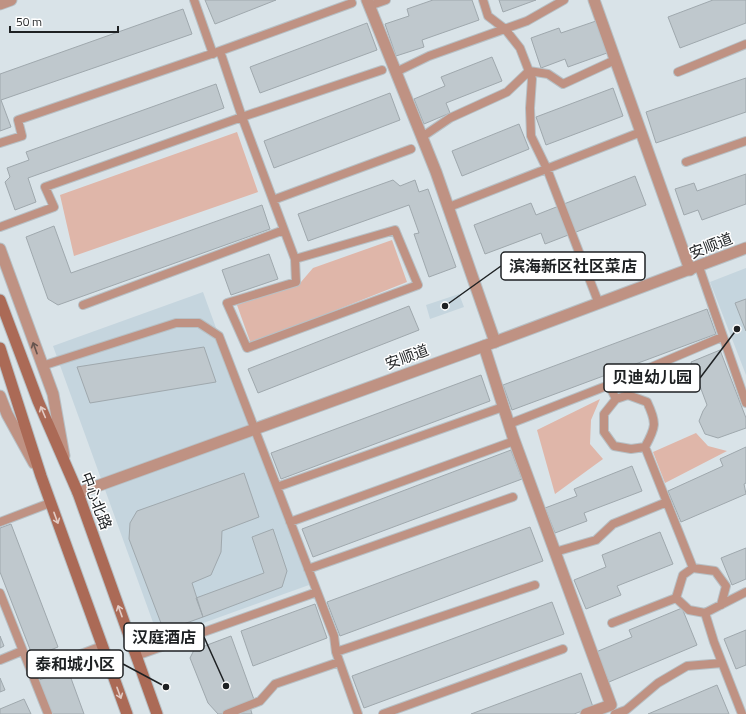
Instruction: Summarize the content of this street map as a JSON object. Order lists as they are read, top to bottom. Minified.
{"streets":{"main road":["中心北路"],"street":["安顺道"]},"crossings":[["安顺道","中心北路"]],"places":["滨海新区社区菜店","贝迪幼儿园","汉庭酒店","泰和城小区"],"scale_bar":"50 m"}
